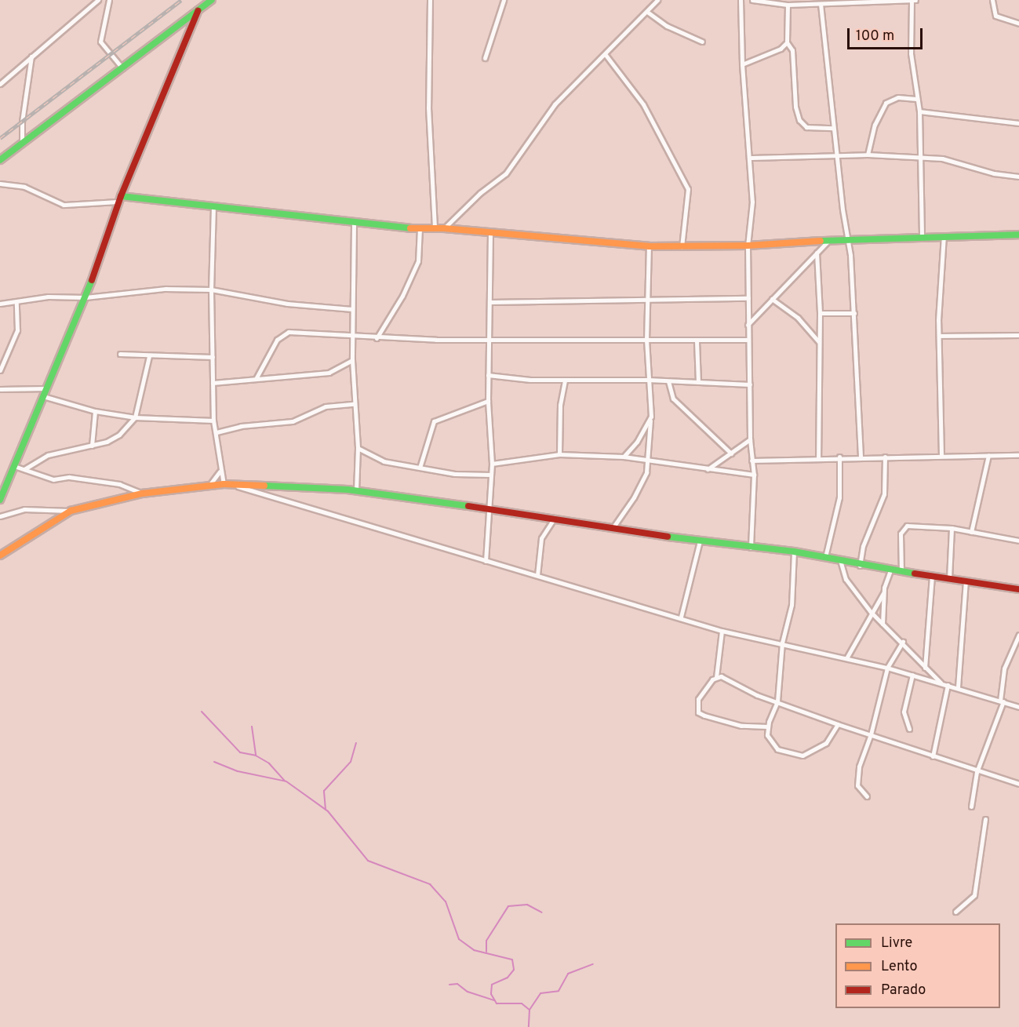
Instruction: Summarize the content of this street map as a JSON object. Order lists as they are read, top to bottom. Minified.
{"legend":["Livre","Lento","Parado"],"scale_bar":"100 m"}
